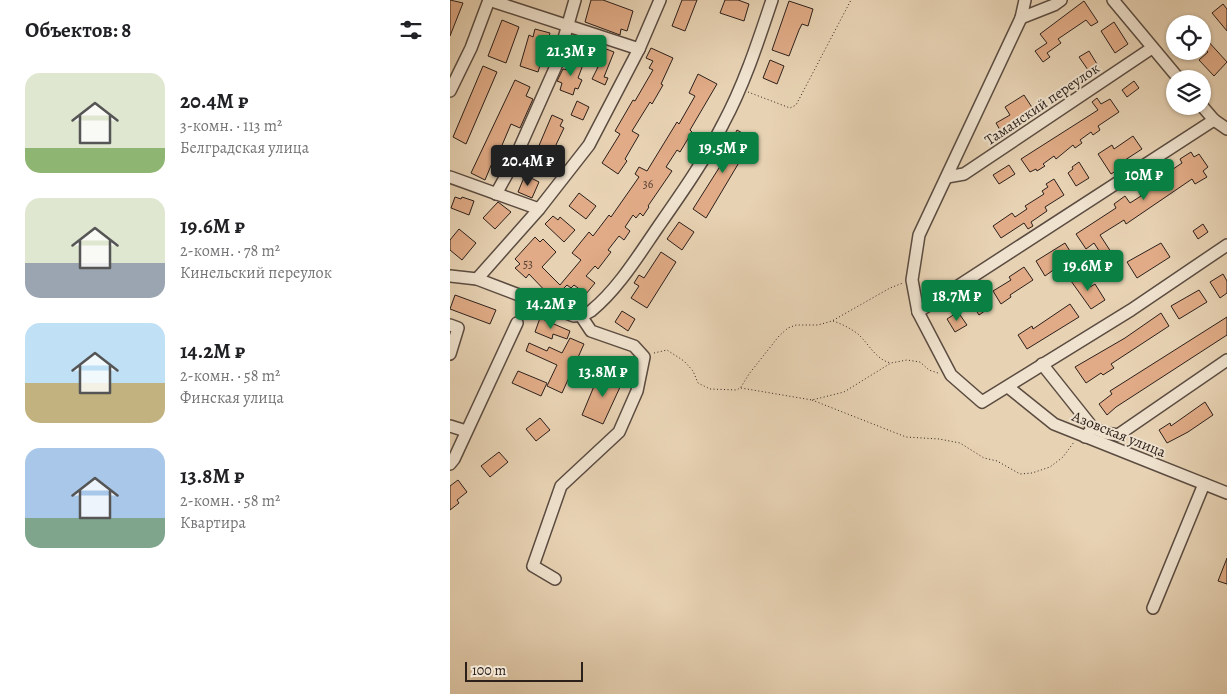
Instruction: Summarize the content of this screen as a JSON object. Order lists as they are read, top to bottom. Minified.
{"streets":{"street":["Таманский переулок","Азовская улица"]},"house_numbers":["36","53"],"scale_bar":"100 m","page":{"heading":"Объектов: 8","price":["21.3M ₽","19.5M ₽","20.4M ₽","10M ₽","19.6M ₽","18.7M ₽","14.2M ₽","13.8M ₽"],"list":[{"name":"20.4M ₽","note":"3-комн. · 113 m² · Белградская улица"},{"name":"19.6M ₽","note":"2-комн. · 78 m² · Кинельский переулок"},{"name":"14.2M ₽","note":"2-комн. · 58 m² · Финская улица"},{"name":"13.8M ₽","note":"2-комн. · 58 m² · Квартира"}],"scale":"100 m"}}
